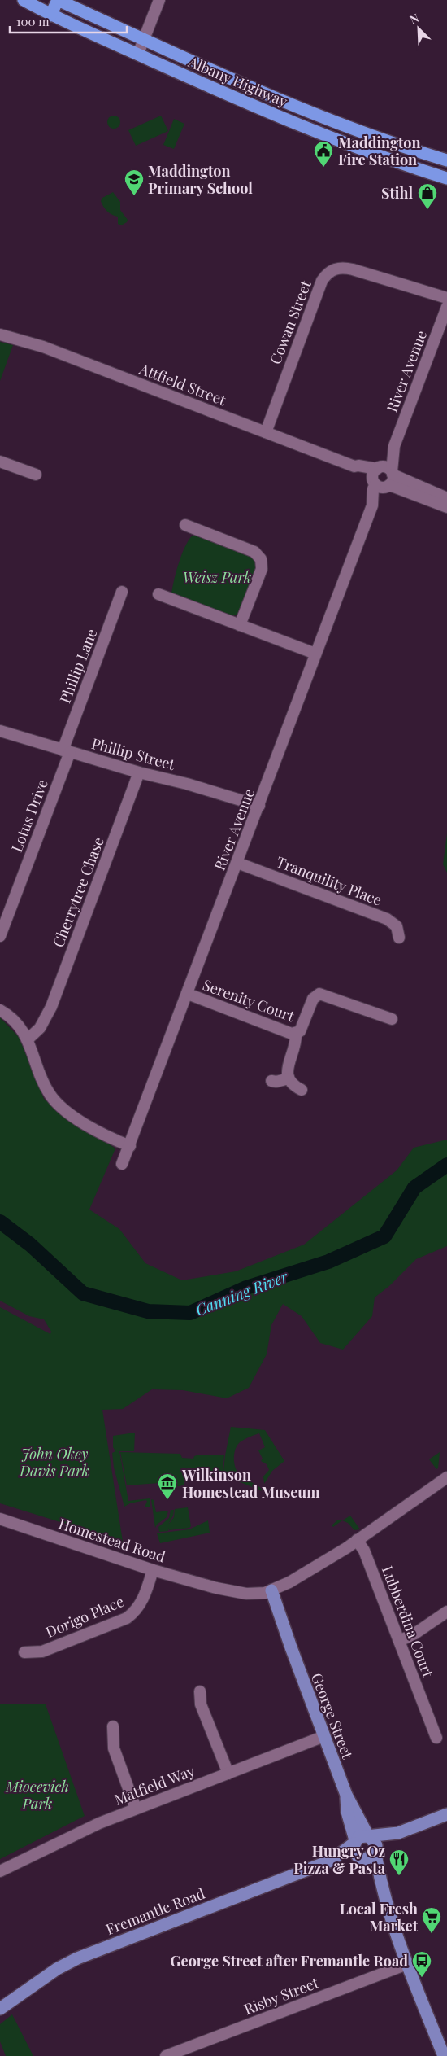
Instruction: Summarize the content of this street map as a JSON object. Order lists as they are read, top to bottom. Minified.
{"streets":{"highway":["Albany Highway"],"main road":["George Street","Fremantle Road"],"street":["Cowan Street","River Avenue","Attfield Street","Phillip Lane","Phillip Street","Lotus Drive","Tranquility Place","Cherrytree Chase","Serenity Court","Homestead Road","Dorigo Place","Lubberdina Court","Matfield Way","Risby Street"]},"crossings":[["Cowan Street","Attfield Street"],["River Avenue","Attfield Street"],["River Avenue","Phillip Street"],["River Avenue","Tranquility Place"],["River Avenue","Serenity Court"],["Phillip Lane","Phillip Street"],["Phillip Lane","Lotus Drive"],["Phillip Street","Lotus Drive"],["Phillip Street","Cherrytree Chase"],["Homestead Road","Dorigo Place"],["Homestead Road","Lubberdina Court"],["Homestead Road","George Street"],["George Street","Matfield Way"],["George Street","Fremantle Road"]],"water":["Canning River"],"parks":["Weisz Park","John Okey Davis Park","Miocevich Park"],"places":{"public building":["Maddington Fire Station"],"school or university":["Maddington Primary School"],"shop":["Stihl"],"museum":["Wilkinson Homestead Museum"],"restaurant":["Hungry Oz Pizza & Pasta"],"supermarket":["Local Fresh Market"],"bus stop":["George Street after Fremantle Road"]},"scale_bar":"100 m","north":"top left"}
